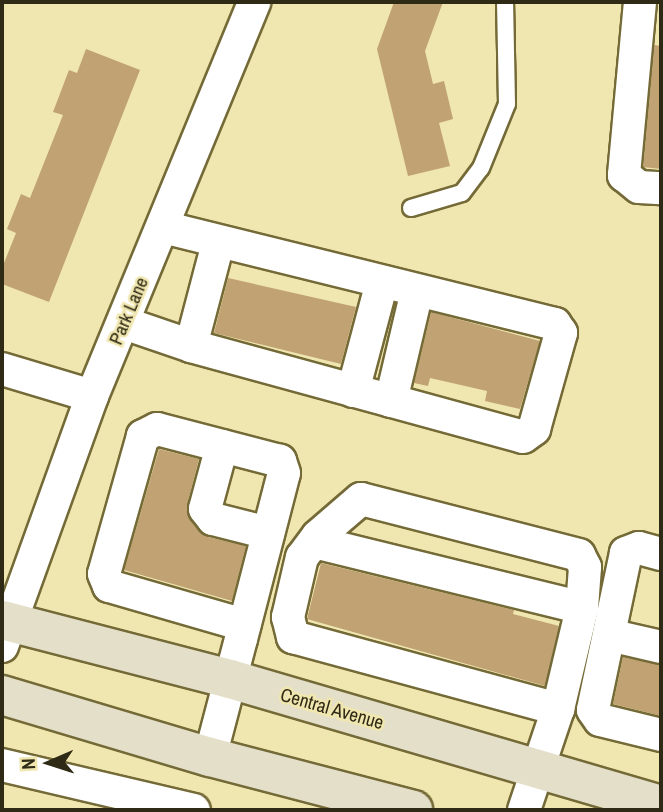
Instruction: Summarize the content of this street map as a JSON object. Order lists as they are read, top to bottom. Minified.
{"streets":{"main road":["Central Avenue"],"street":["Park Lane"]},"crossings":[["Park Lane","Central Avenue"]],"north":"left"}
